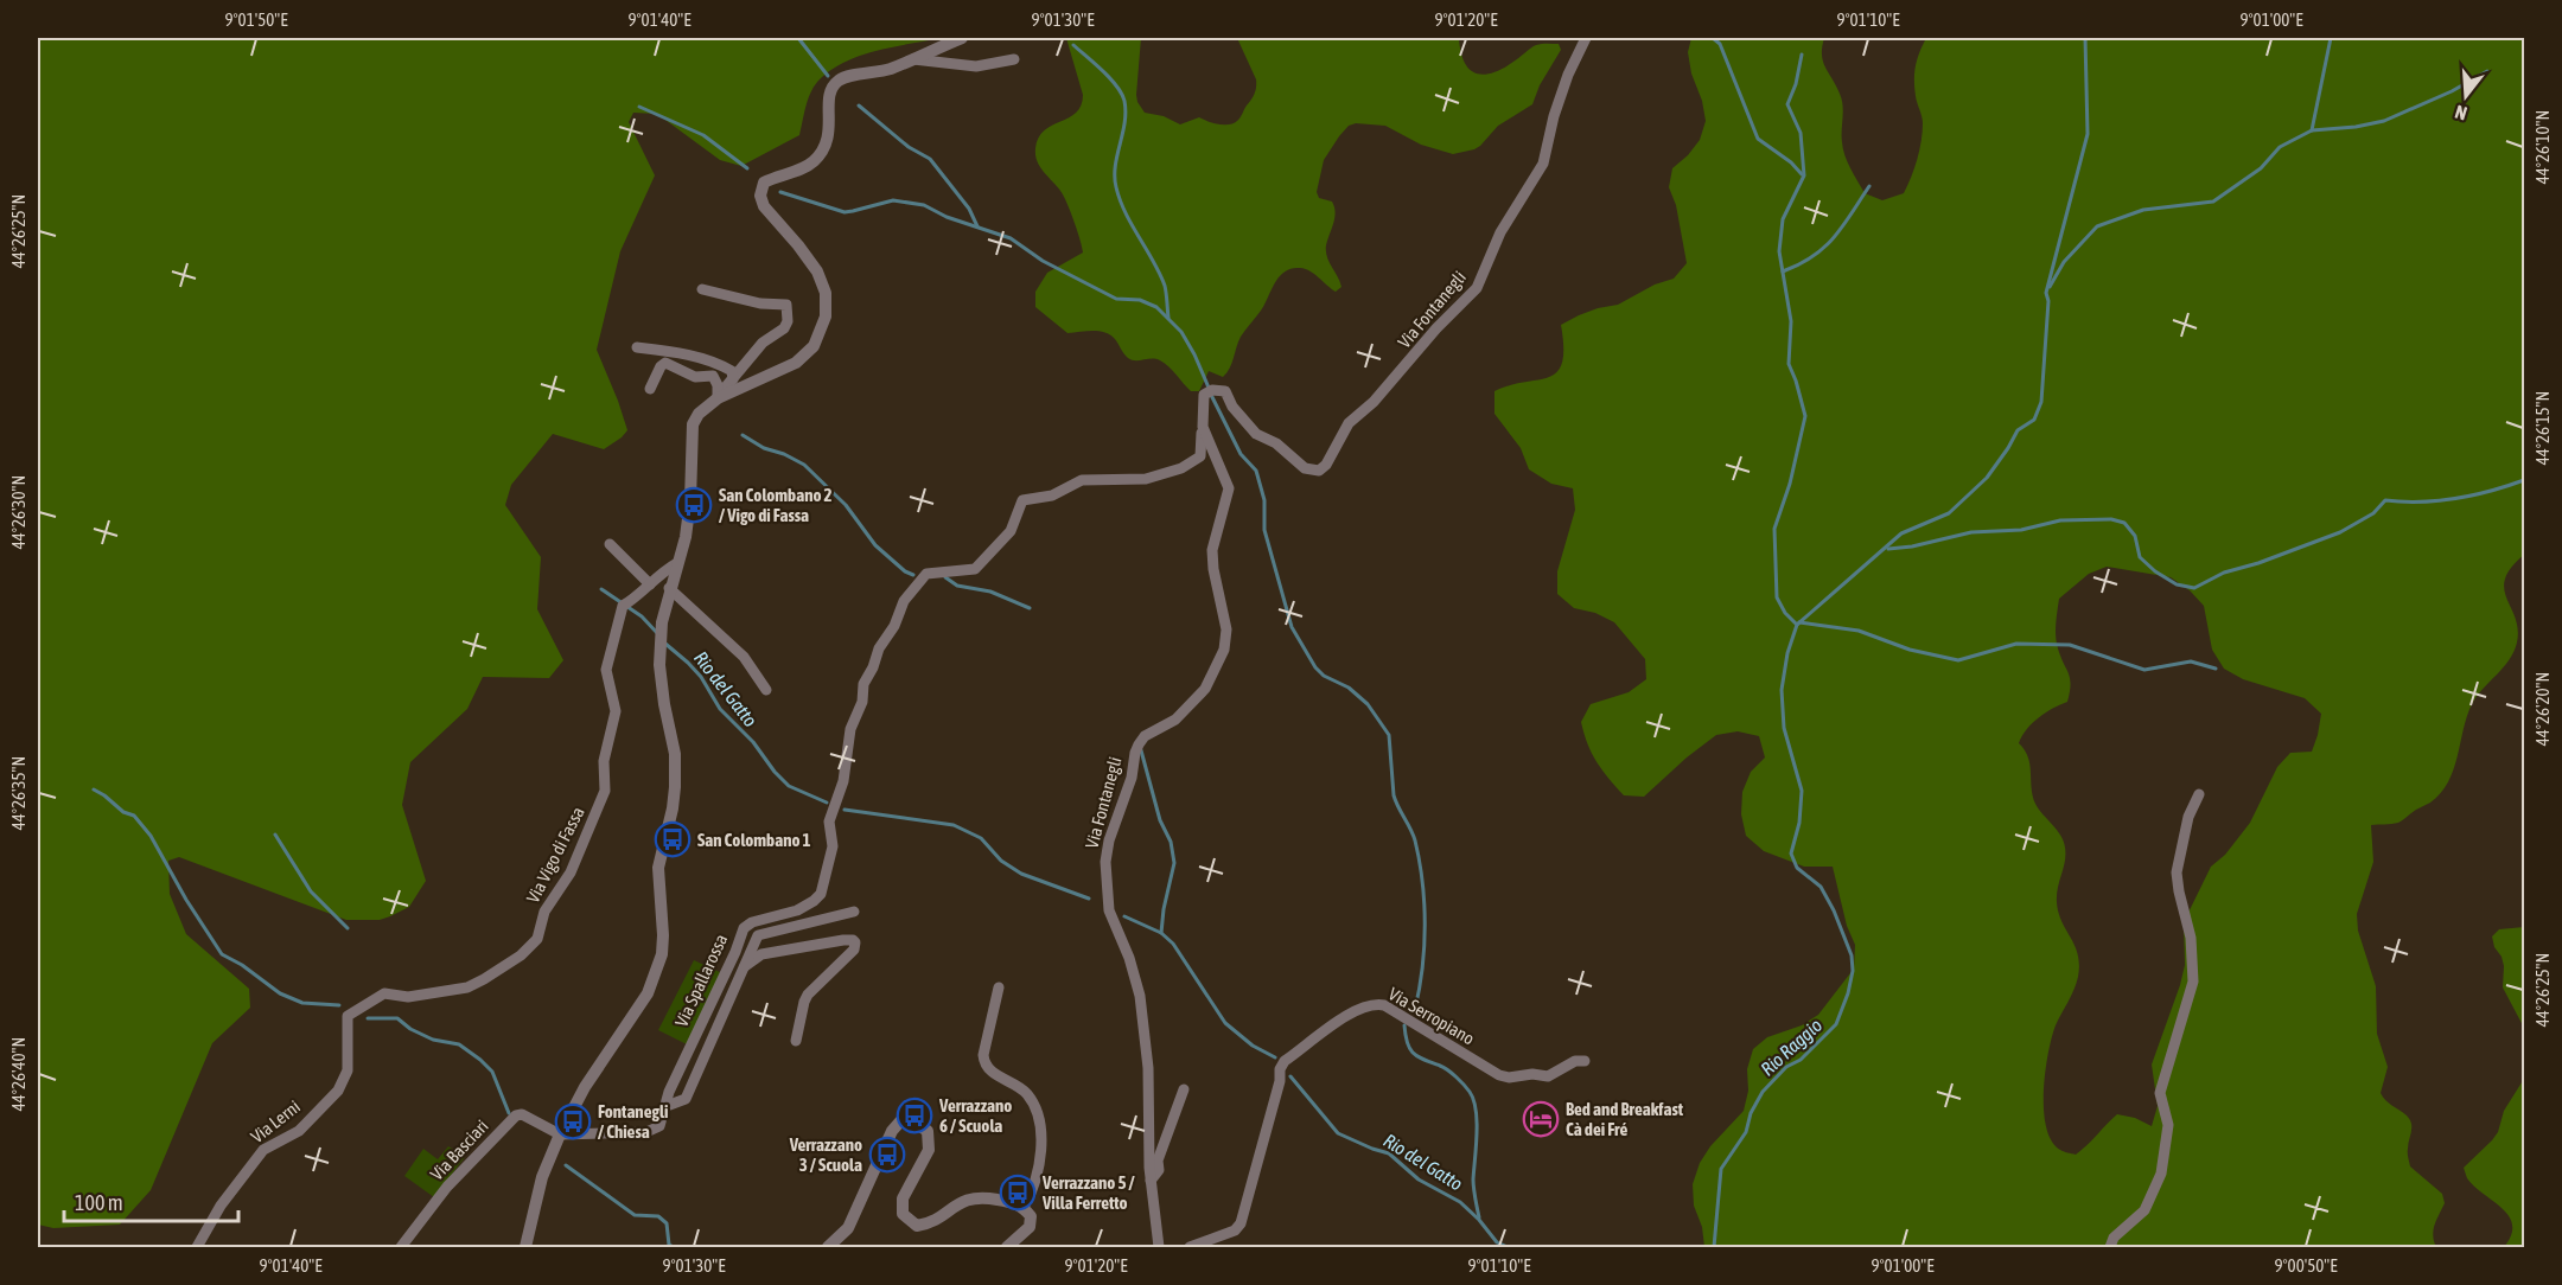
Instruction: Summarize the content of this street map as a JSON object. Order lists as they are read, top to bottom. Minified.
{"streets":{"street":["Via Fontanegli","Via Vigo di Fassa","Via Spallarossa","Via Serropiano","Via Lerni","Via Basciari"]},"crossings":[["Via Fontanegli","Via Spallarossa"],["Via Vigo di Fassa","Via Lerni"],["Via Spallarossa","Via Basciari"]],"water":["Rio del Gatto","Rio Raggio"],"places":{"bus stop":["San Colombano 2 / Vigo di Fassa","San Colombano 1","Verrazzano 6 / Scuola","Fontanegli / Chiesa","Verrazzano 3 / Scuola","Verrazzano 5 / Villa Ferretto"],"hotel":["Bed and Breakfast Cà dei Fré"]},"scale_bar":"100 m","north":"bottom","coordinates":["9°01'50\"E","9°01'40\"E","9°01'30\"E","9°01'20\"E","9°01'10\"E","9°01'00\"E","44°26'10\"N","44°26'25\"N","44°26'15\"N","44°26'30\"N","44°26'20\"N","44°26'35\"N","44°26'40\"N","9°00'50\"E"]}
